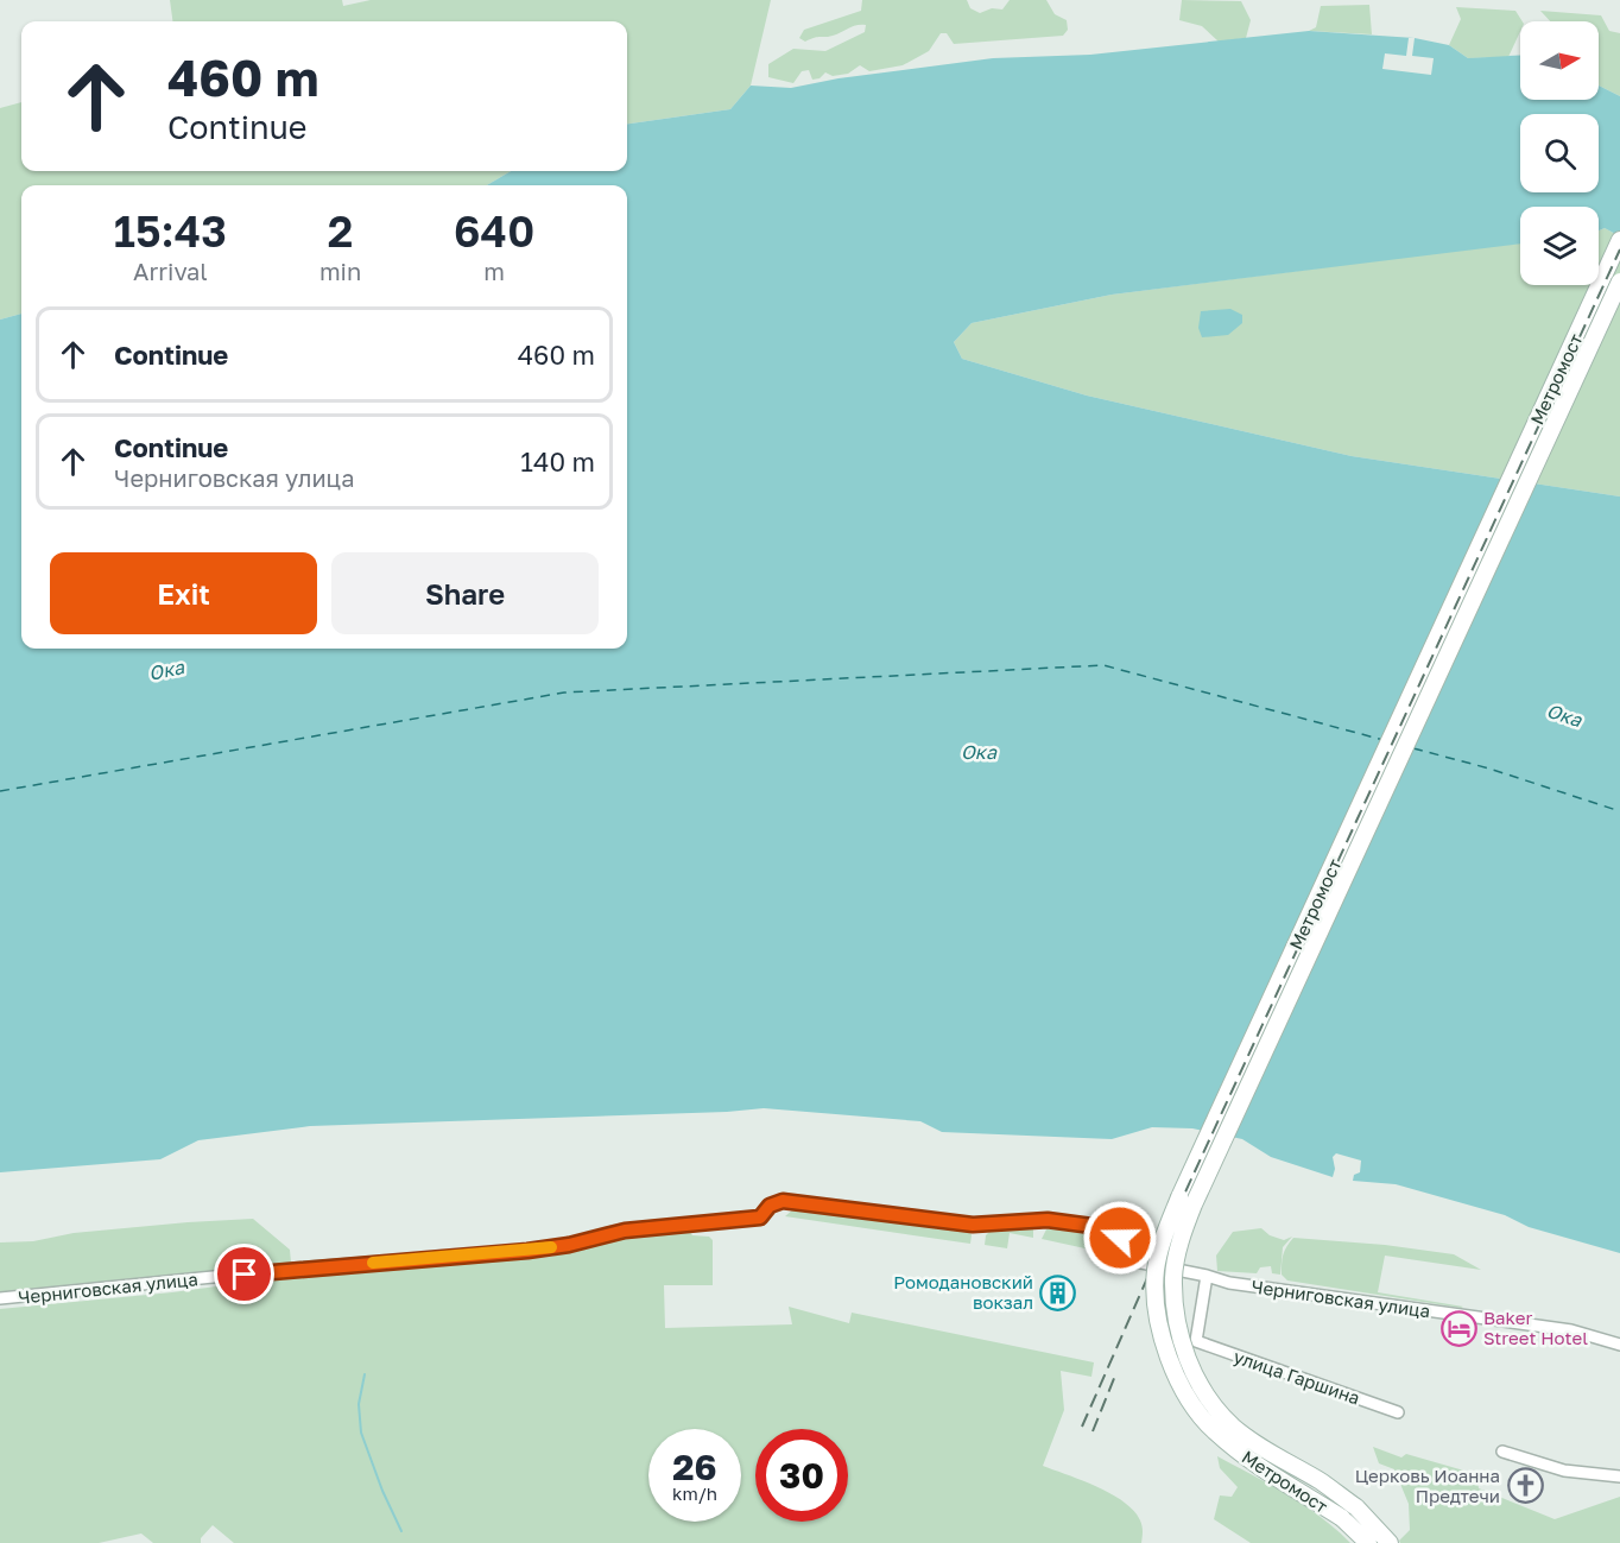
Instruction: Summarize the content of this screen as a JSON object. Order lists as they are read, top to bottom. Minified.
{"streets":{"main road":["Метромост"],"street":["Черниговская улица","улица Гаршина"]},"crossings":[["Черниговская улица","улица Гаршина"]],"water":["Ока"],"places":{"building":["Ромодановский вокзал"],"hotel":["Baker Street Hotel"],"church":["Церковь Иоанна Предтечи"]},"north":"right","page":{"turn":["460 m","Continue"],"eta":["15:43","Arrival","2","min","640","m"],"list":[{"name":"Continue","value":"460 m"},{"name":"Continue","note":"Черниговская улица","value":"140 m"}],"buttons":["Exit","Share"],"speed":"26 km/h","limit":"30"}}
